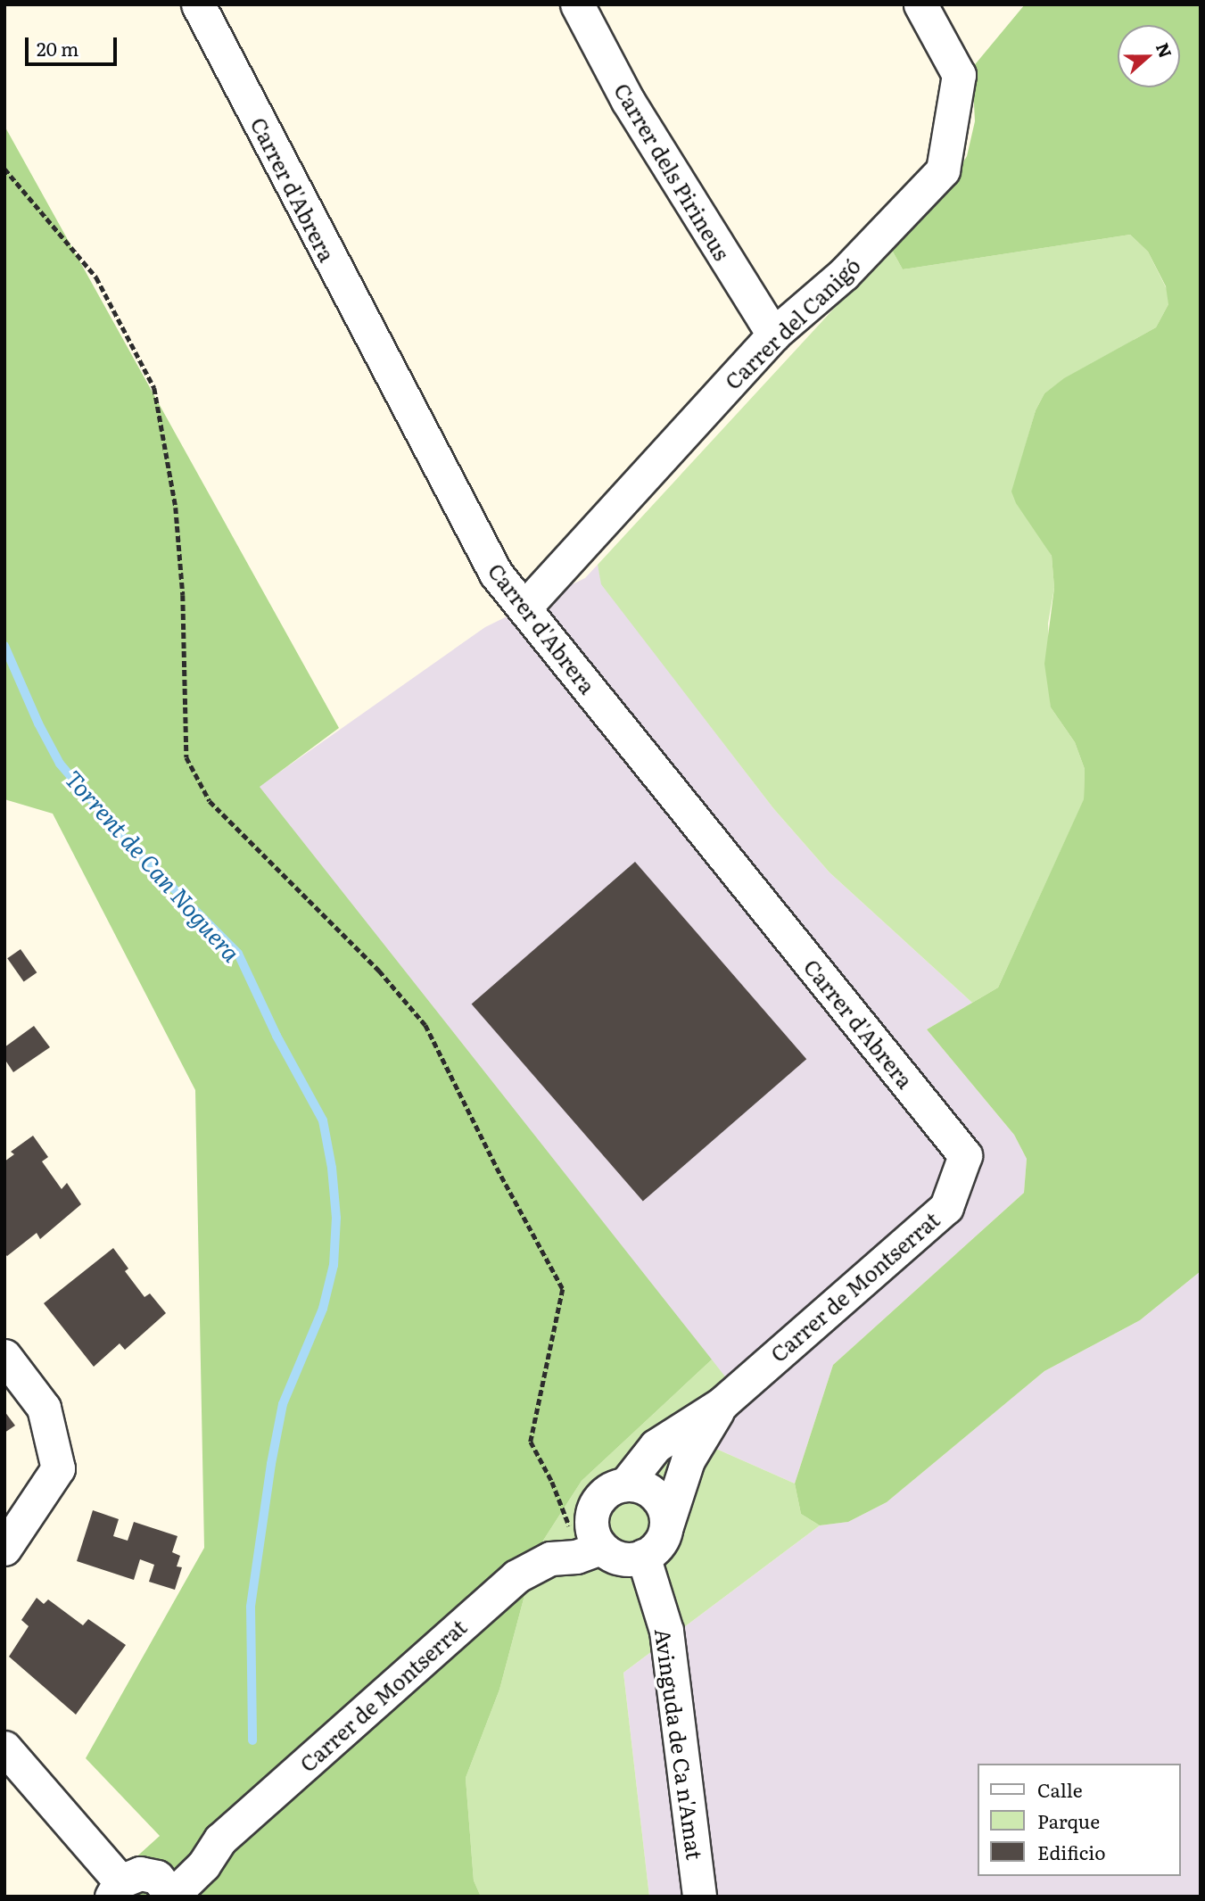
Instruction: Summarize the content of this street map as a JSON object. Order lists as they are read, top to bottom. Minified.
{"streets":{"street":["Carrer dels Pirineus","Carrer d'Abrera","Carrer del Canigó","Carrer de Montserrat","Avinguda de Ca n'Amat"]},"crossings":[["Carrer dels Pirineus","Carrer del Canigó"],["Carrer d'Abrera","Carrer del Canigó"],["Carrer d'Abrera","Carrer de Montserrat"],["Carrer de Montserrat","Avinguda de Ca n'Amat"]],"water":["Torrent de Can Noguera"],"legend":["Calle","Parque","Edificio"],"scale_bar":"20 m","north":"right"}
